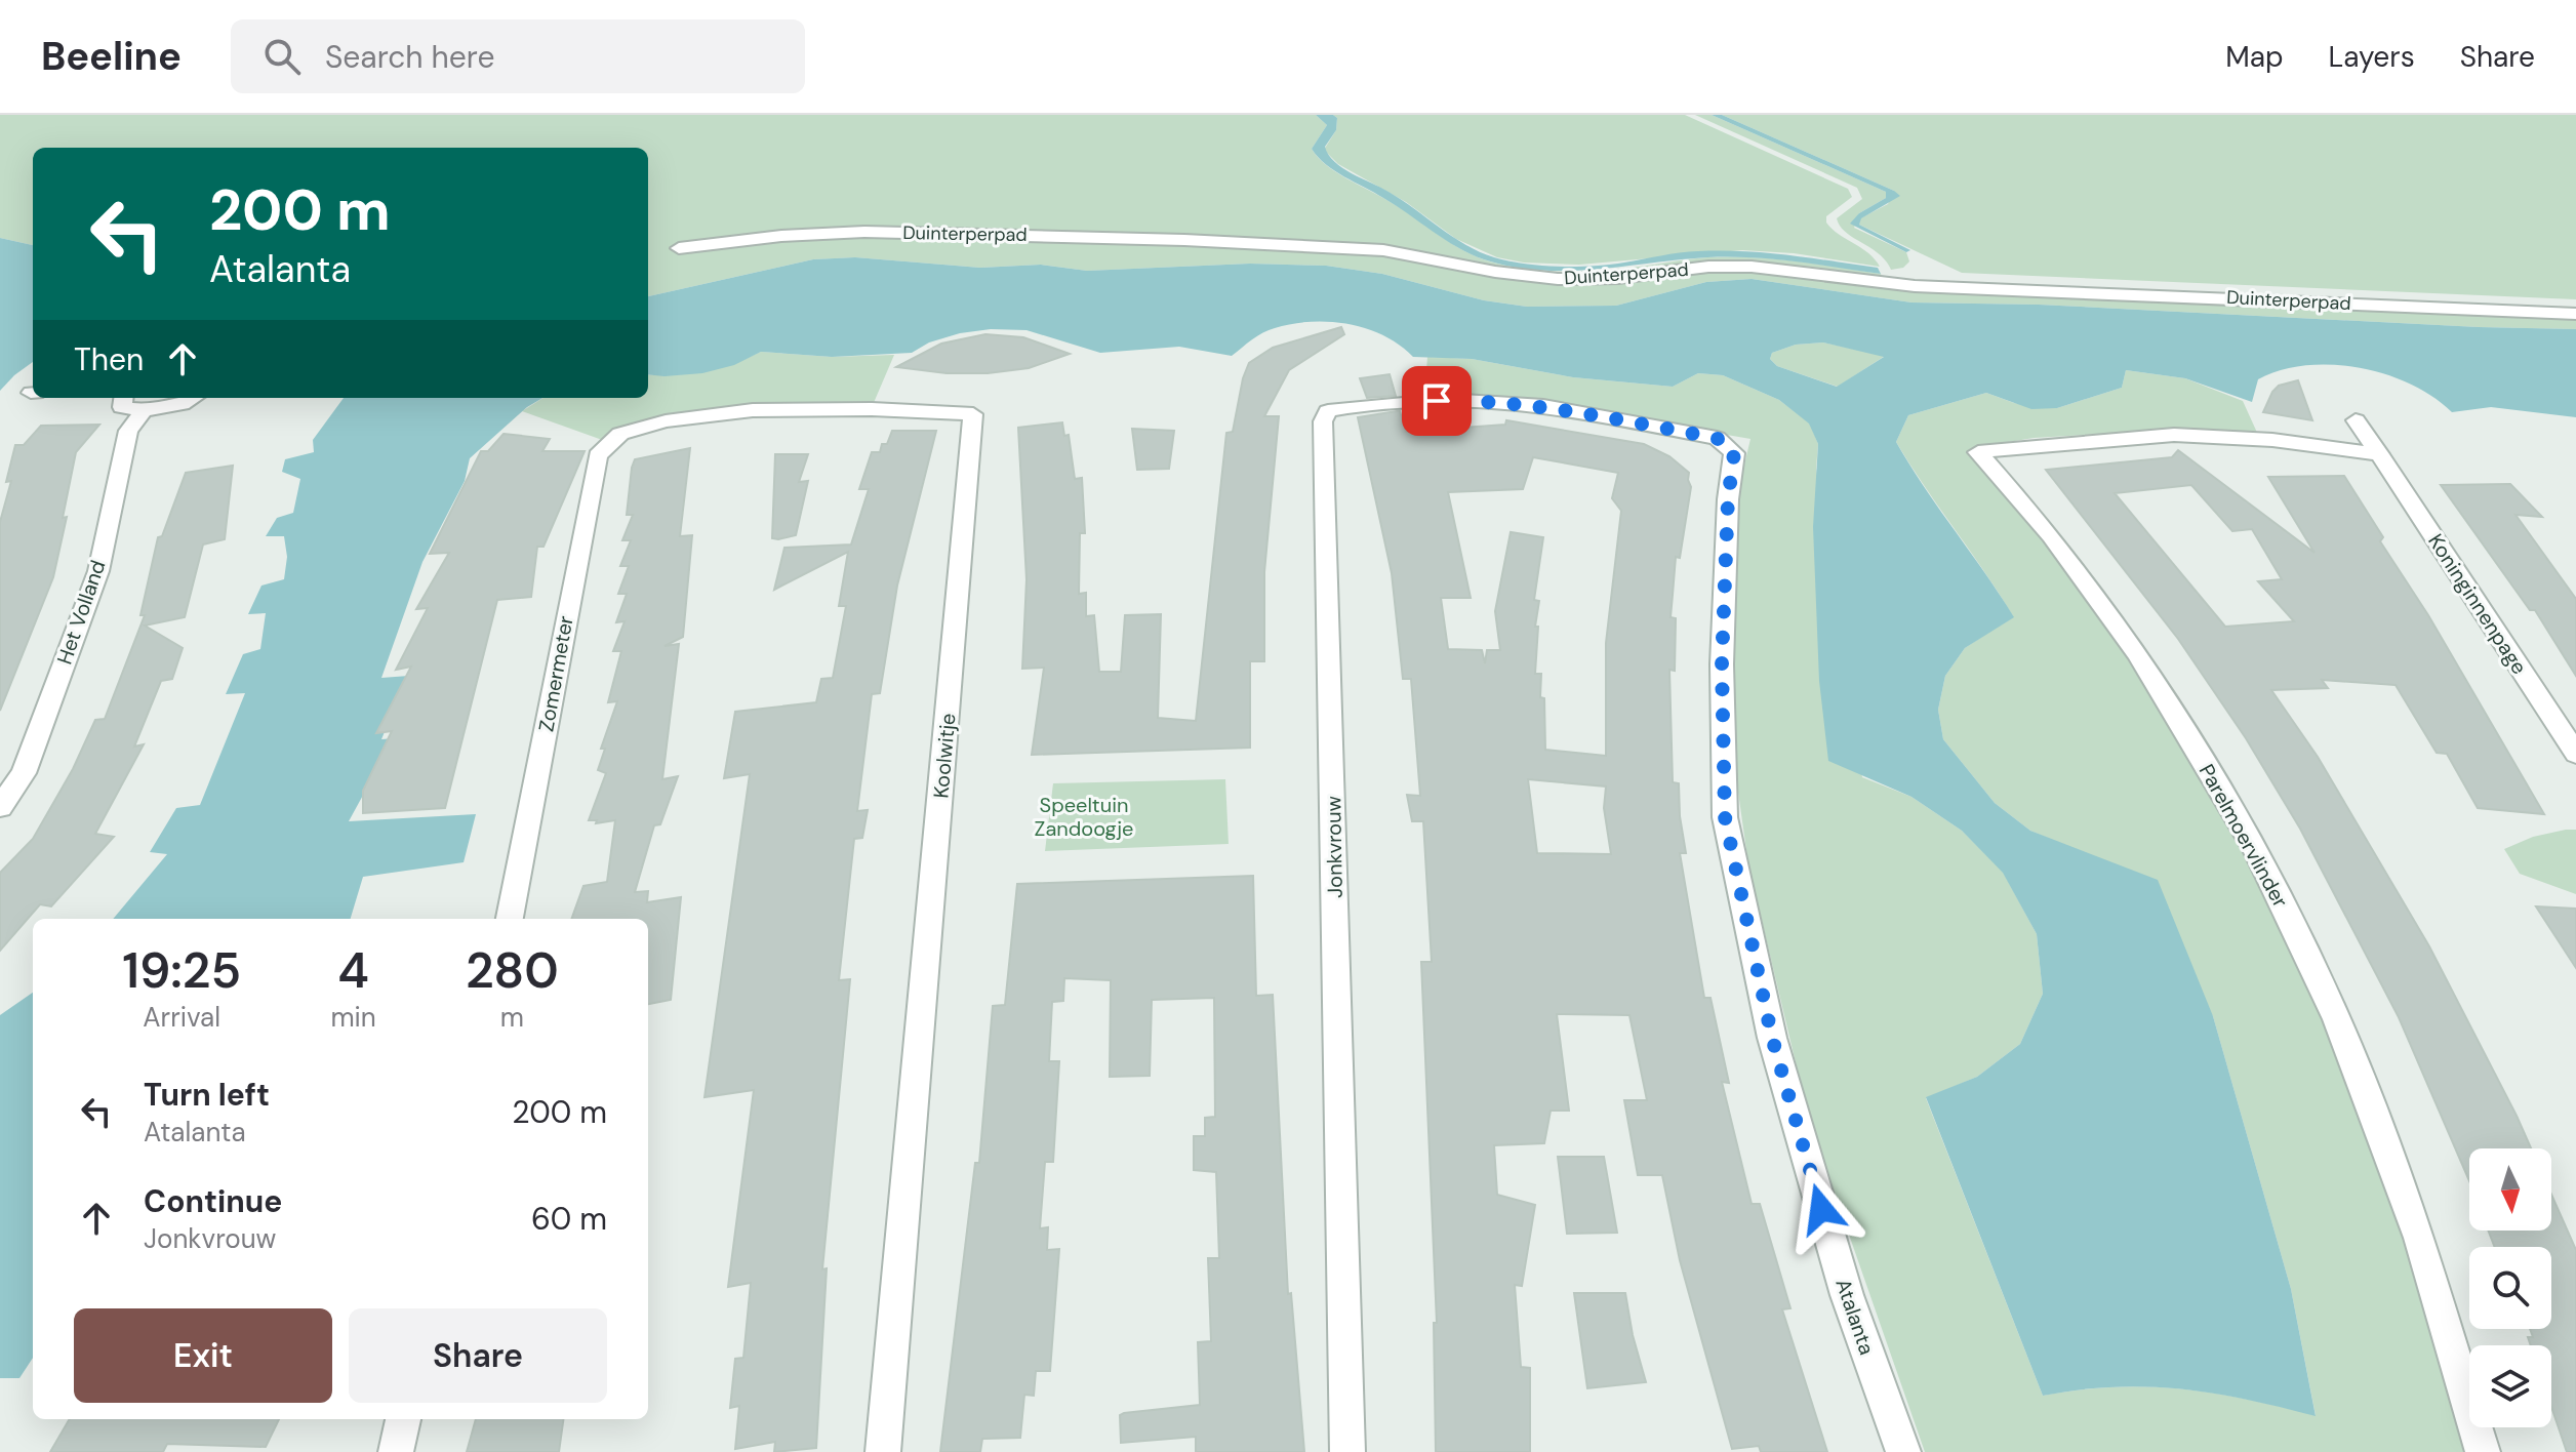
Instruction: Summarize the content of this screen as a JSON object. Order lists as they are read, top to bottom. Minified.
{"streets":{"street":["Duinterperpad","Koninginnenpage","Het Volland","Zomermeter","Koolwitje","Parelmoervlinder","Jonkvrouw","Atalanta"]},"crossings":[["Koninginnenpage","Parelmoervlinder"],["Zomermeter","Koolwitje"],["Jonkvrouw","Atalanta"]],"parks":["Speeltuin Zandoogje"],"north":"bottom","page":{"header":"Beeline","search":"Search here","nav":["Map","Layers","Share"],"turn":["200 m","Atalanta"],"then":"Then","eta":["19:25","Arrival","4","min","280","m"],"list":[{"name":"Turn left","note":"Atalanta","value":"200 m"},{"name":"Continue","note":"Jonkvrouw","value":"60 m"}],"buttons":["Exit","Share"]}}
